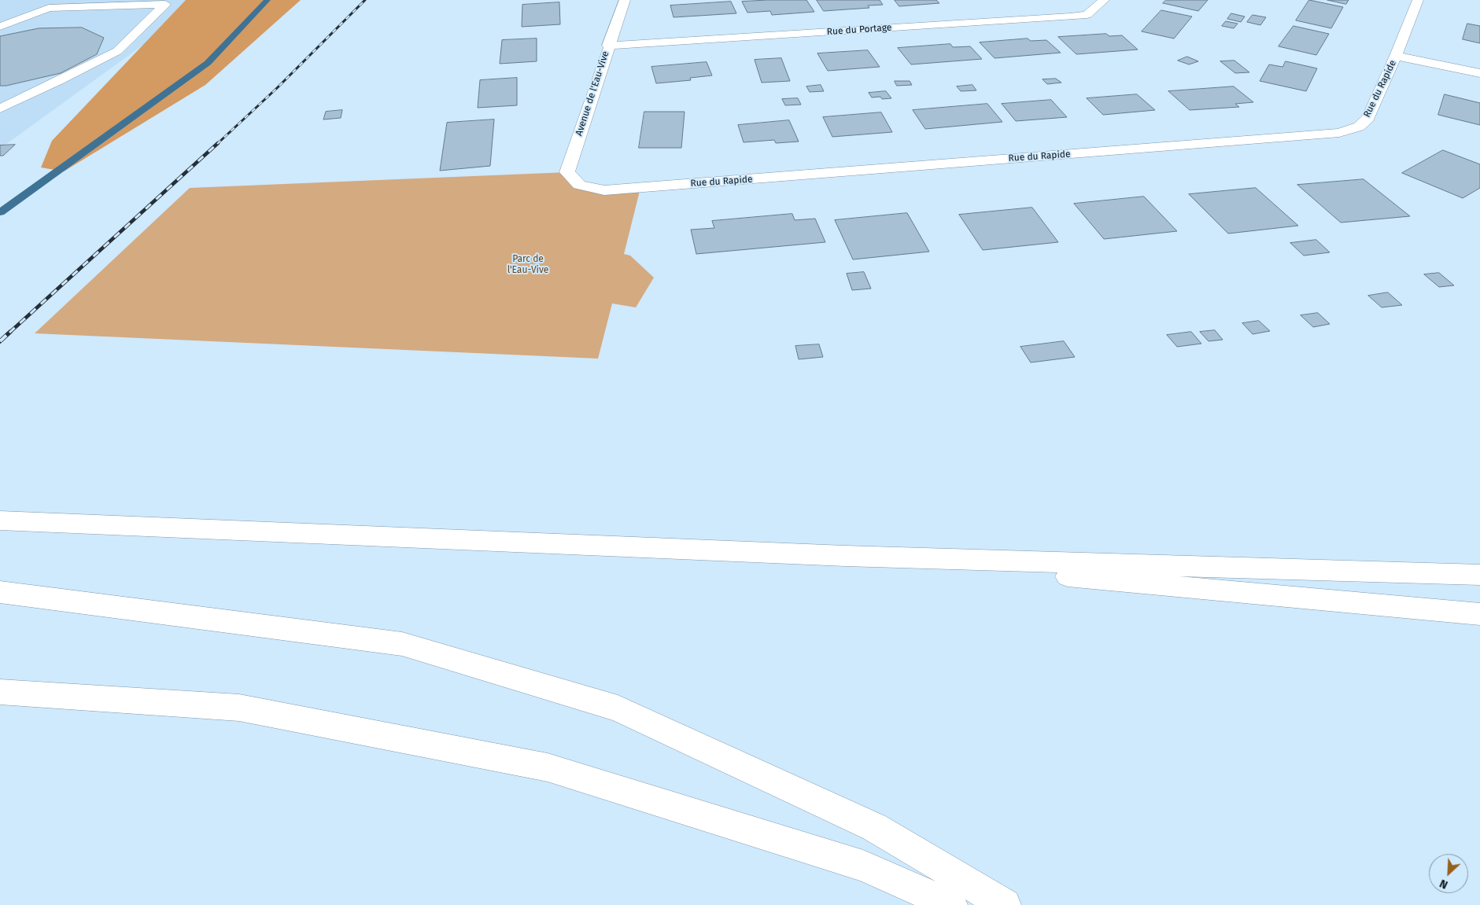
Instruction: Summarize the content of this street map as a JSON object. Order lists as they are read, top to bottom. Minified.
{"streets":{"main road":["Rue du Portage","Rue du Rapide","Avenue de l'Eau-Vive"]},"crossings":[["Rue du Portage","Avenue de l'Eau-Vive"],["Rue du Rapide","Avenue de l'Eau-Vive"]],"parks":["Parc de l'Eau-Vive"],"north":"bottom left"}
